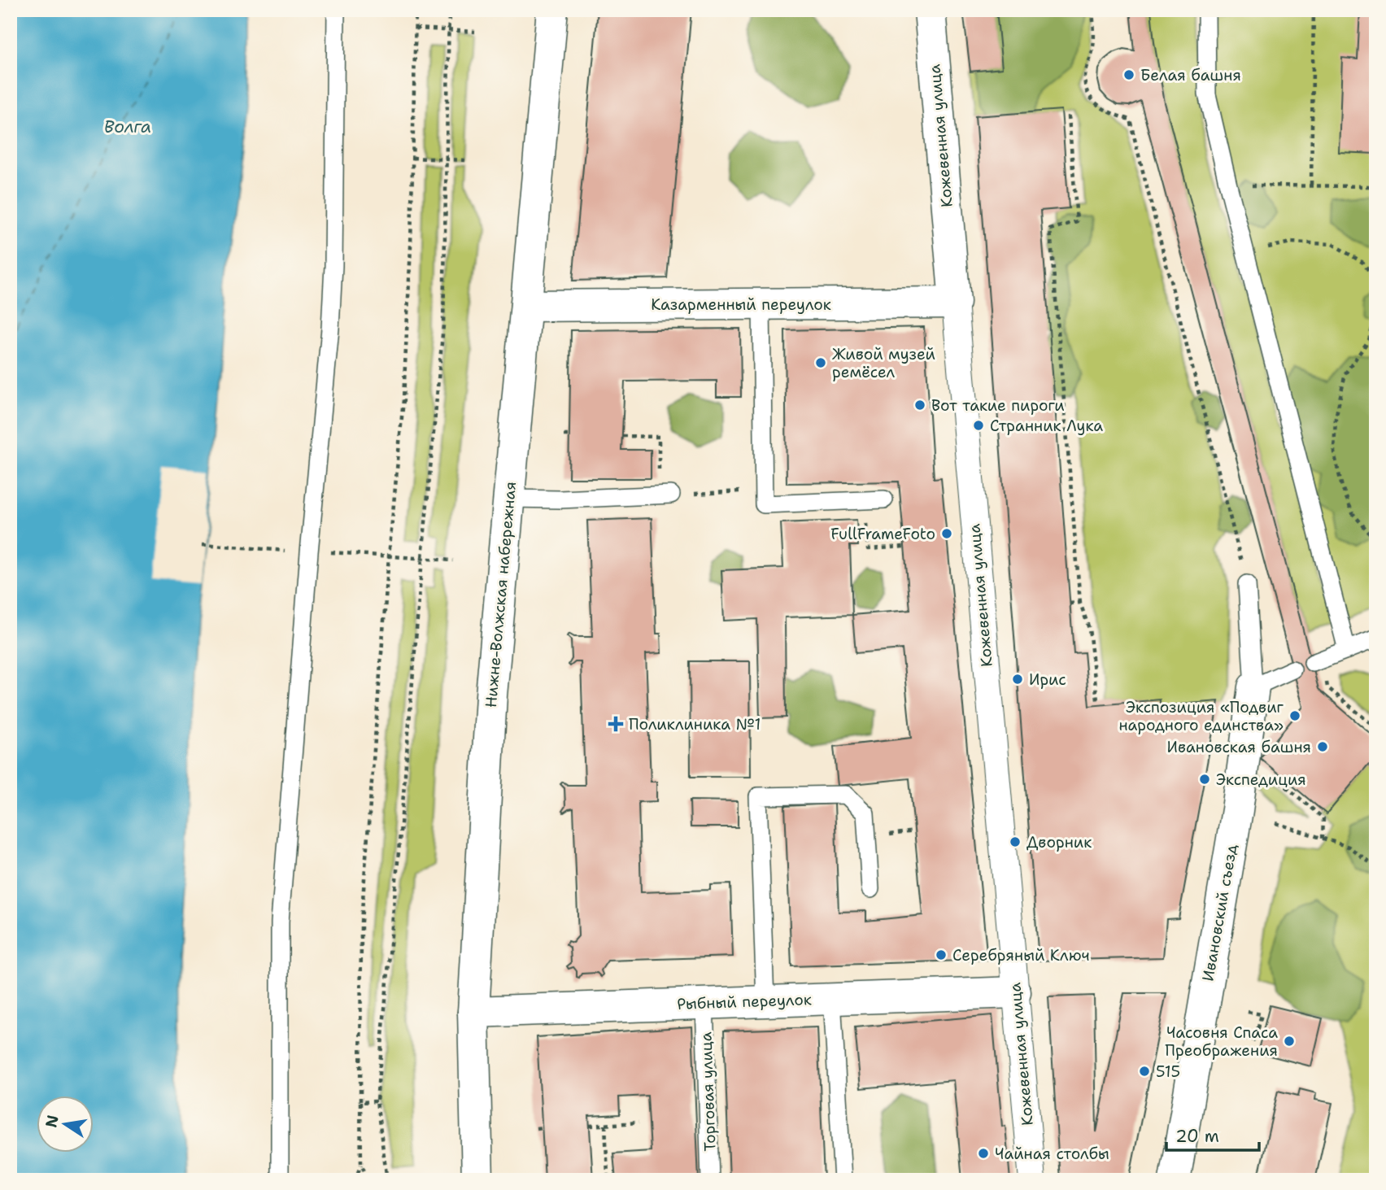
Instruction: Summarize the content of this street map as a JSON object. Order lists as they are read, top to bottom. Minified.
{"streets":{"street":["Кожевенная улица","Казарменный переулок","Нижне-Волжская набережная","Ивановский съезд","Рыбный переулок"],"lane":["Торговая улица"]},"crossings":[["Кожевенная улица","Казарменный переулок"],["Кожевенная улица","Рыбный переулок"],["Казарменный переулок","Нижне-Волжская набережная"],["Нижне-Волжская набережная","Рыбный переулок"],["Рыбный переулок","Торговая улица"]],"water":["Волга"],"places":{"other":["Белая башня","Живой музей ремёсел","Вот такие пироги","Странник Лука","FullFrameFoto","Ирис","Экспозиция «Подвиг народного единства»","Ивановская башня","Экспедиция","Дворник","Серебряный Ключ","Часовня Спаса Преображения","515","Чайная столбы"],"health":["Поликлиника №1"]},"scale_bar":"20 m","north":"left"}
